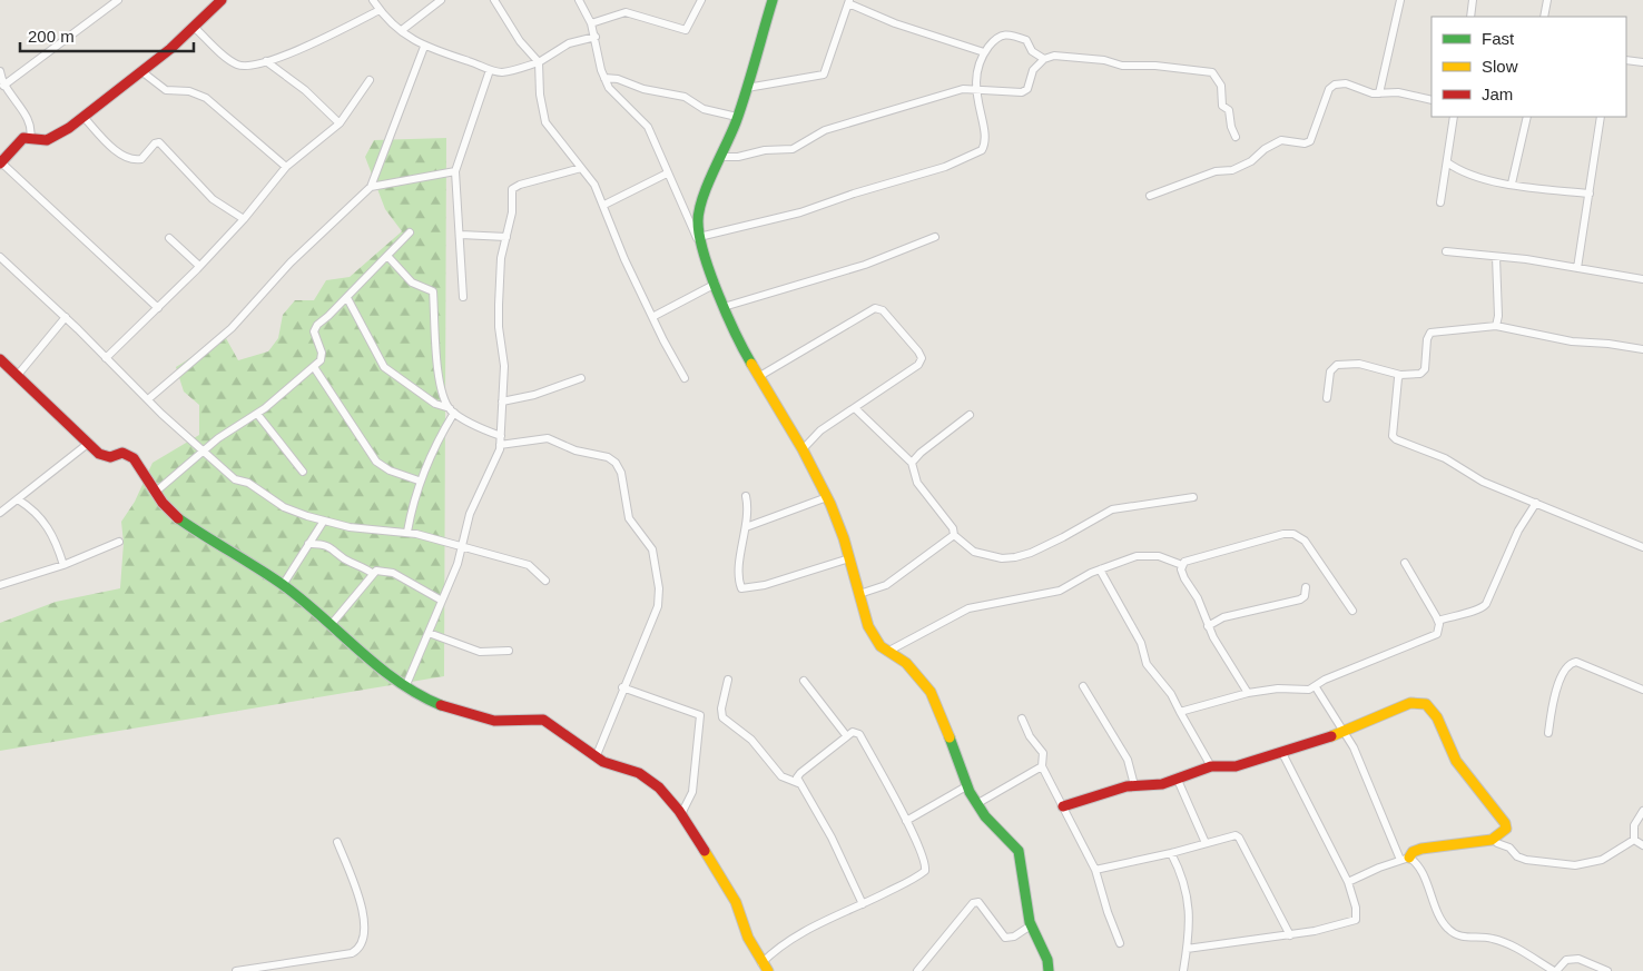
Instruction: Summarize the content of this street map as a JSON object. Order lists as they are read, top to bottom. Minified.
{"legend":["Fast","Slow","Jam"],"scale_bar":"200 m"}
